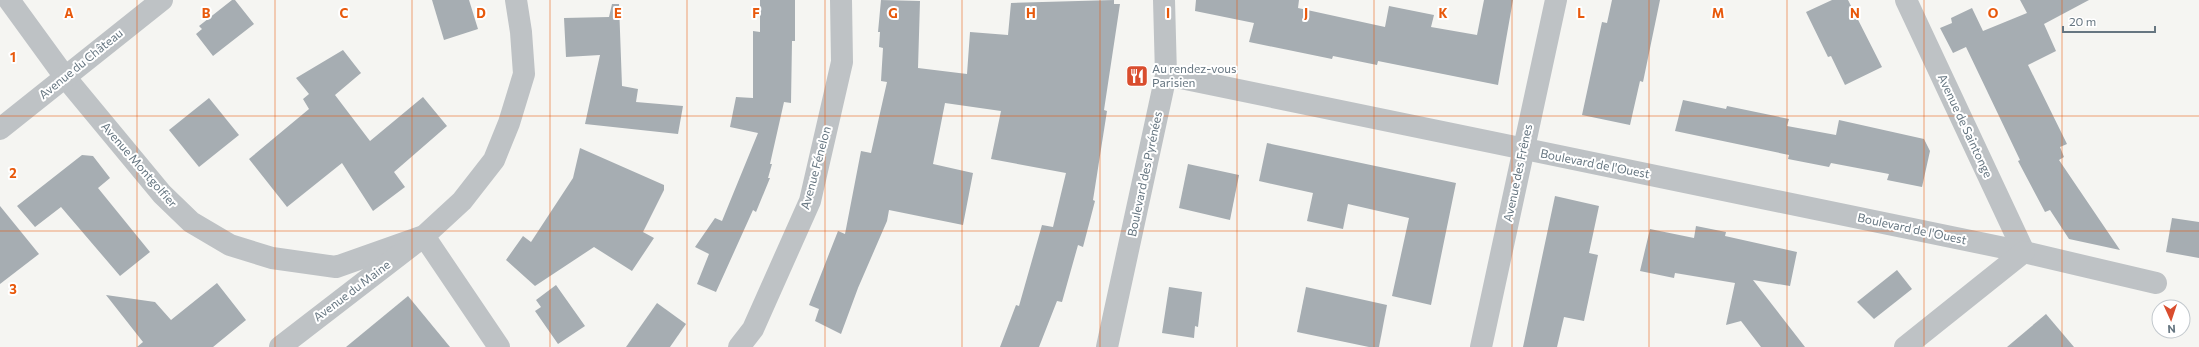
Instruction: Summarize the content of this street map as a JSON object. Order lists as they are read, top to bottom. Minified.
{"streets":{"street":["Avenue du Château","Avenue de Saintonge","Boulevard de l'Ouest","Avenue Montgolfier","Avenue Fénelon","Avenue des Frênes","Boulevard des Pyrénées","Avenue du Maine"]},"crossings":[["Avenue du Château","Avenue Montgolfier"],["Avenue de Saintonge","Boulevard de l'Ouest"],["Boulevard de l'Ouest","Avenue des Frênes"],["Boulevard de l'Ouest","Boulevard des Pyrénées"],["Avenue Montgolfier","Avenue du Maine"]],"places":{"restaurant":["Au rendez-vous Parisien"]},"scale_bar":"20 m","north":"bottom","grid":{"columns":["A","B","C","D","E","F","G","H","I","J","K","L","M","N","O"],"rows":["1","2","3"]}}
